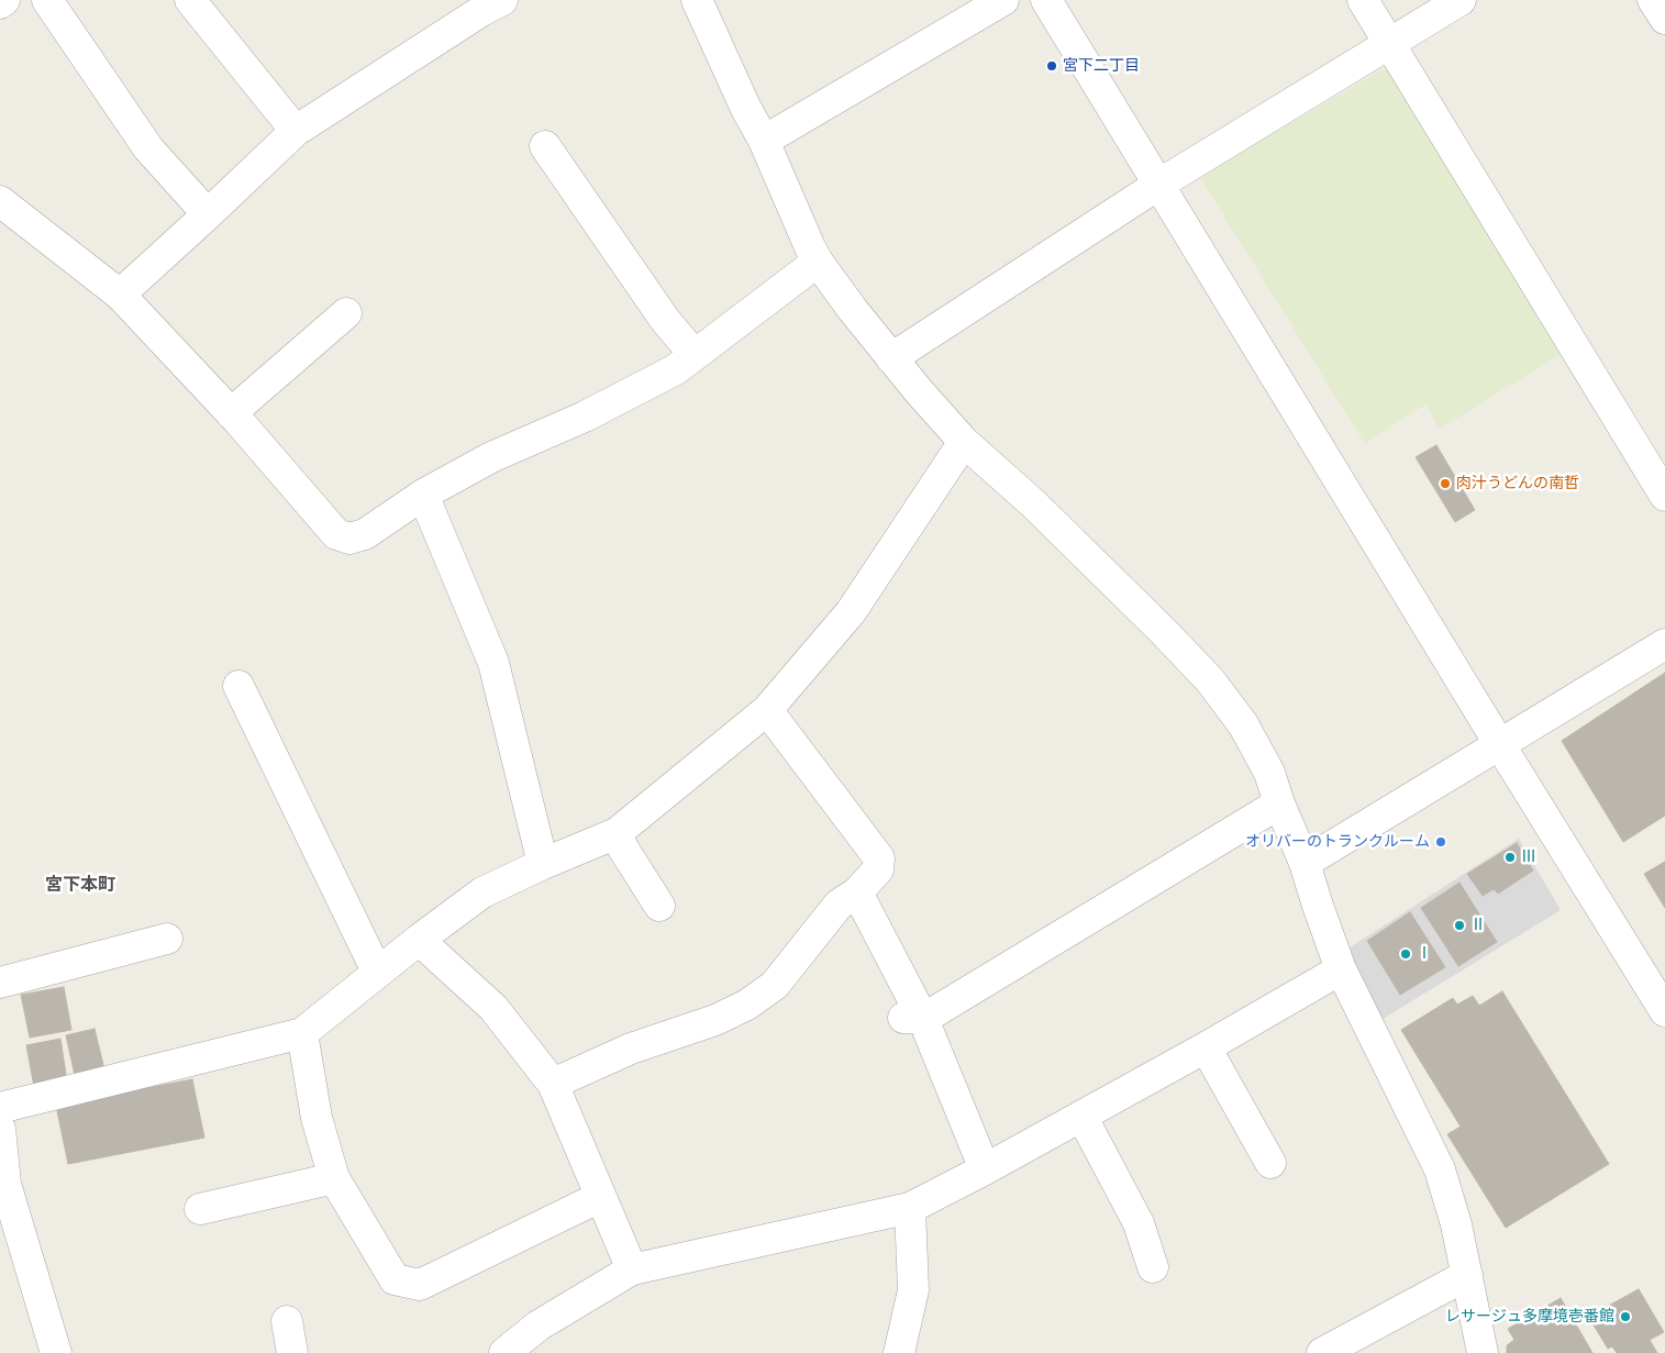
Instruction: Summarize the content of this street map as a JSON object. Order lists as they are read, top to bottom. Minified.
{"districts":["宮下本町"],"places":["宮下二丁目","肉汁うどんの南哲","オリバーのトランクルーム","Ⅲ","Ⅱ","Ⅰ","レサージュ多摩境壱番館"]}
